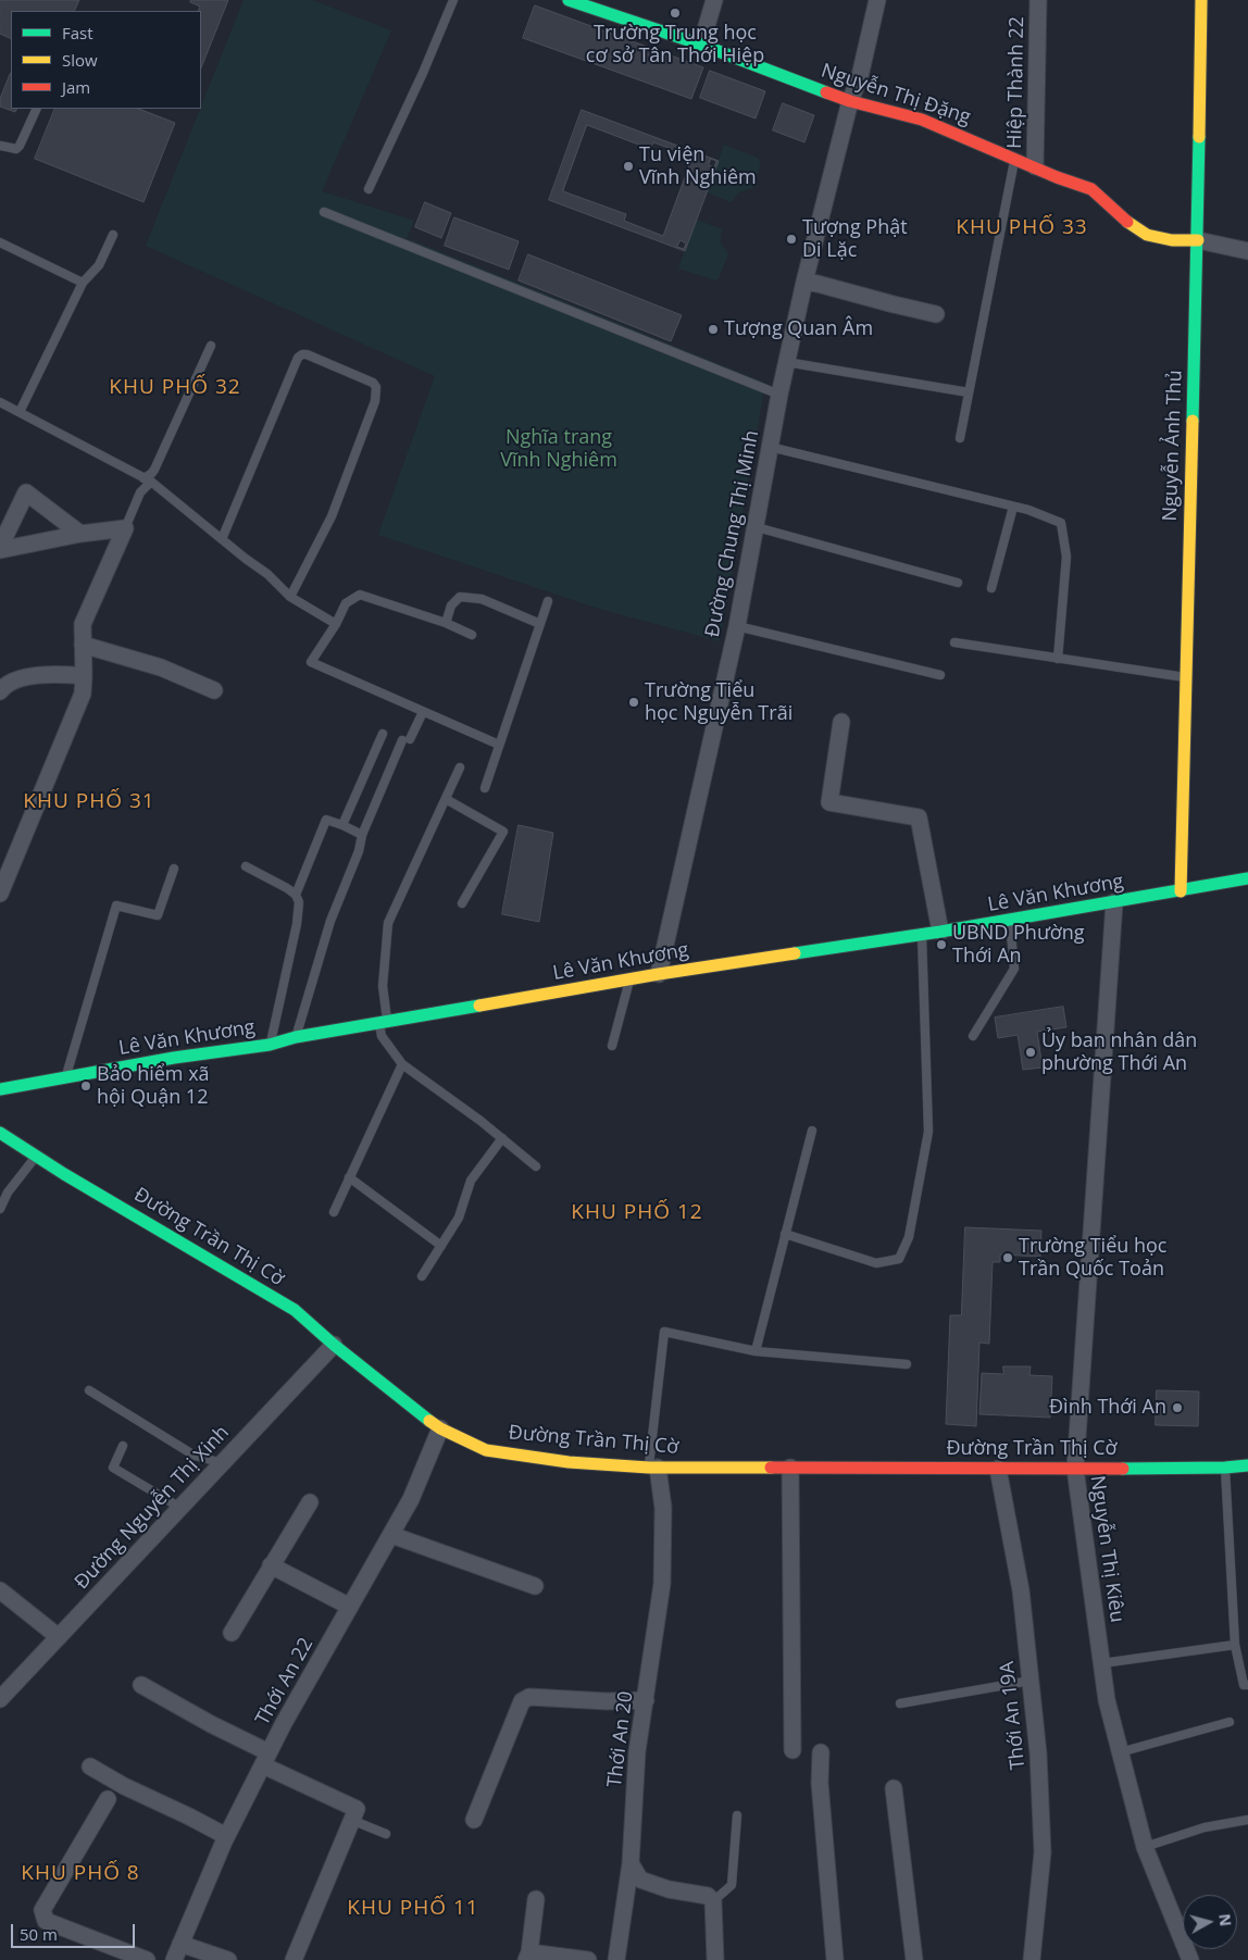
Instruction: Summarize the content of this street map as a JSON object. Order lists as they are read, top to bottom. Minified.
{"streets":{"main road":["Nguyễn Thị Đặng","Nguyễn Ảnh Thủ","Lê Văn Khương","Đường Trần Thị Cờ"],"street":["Hiệp Thành 22","Đường Chung Thị Minh","Đường Nguyễn Thị Xinh","Nguyễn Thị Kiêu","Thới An 22","Thới An 19A","Thới An 20"]},"crossings":[["Hiệp Thành 22","Nguyễn Thị Đặng"],["Nguyễn Thị Đặng","Nguyễn Ảnh Thủ"],["Nguyễn Thị Đặng","Đường Chung Thị Minh"],["Nguyễn Ảnh Thủ","Lê Văn Khương"],["Đường Chung Thị Minh","Lê Văn Khương"],["Lê Văn Khương","Nguyễn Thị Kiêu"],["Đường Trần Thị Cờ","Đường Nguyễn Thị Xinh"],["Đường Trần Thị Cờ","Nguyễn Thị Kiêu"],["Đường Trần Thị Cờ","Thới An 22"],["Đường Trần Thị Cờ","Thới An 19A"],["Đường Trần Thị Cờ","Thới An 20"]],"districts":["KHU PHỐ 33","KHU PHỐ 32","KHU PHỐ 31","KHU PHỐ 12","KHU PHỐ 8","KHU PHỐ 11"],"parks":["Nghĩa trang Vĩnh Nghiêm"],"places":["Trường Trung học cơ sở Tân Thới Hiệp","Tu viện Vĩnh Nghiêm","Tượng Phật Di Lặc","Tượng Quan Âm","Trường Tiểu học Nguyễn Trãi","UBND Phường Thới An","Ủy ban nhân dân phường Thới An","Bảo hiểm xã hội Quận 12","Trường Tiểu học Trần Quốc Toản","Đình Thới An"],"legend":["Fast","Slow","Jam"],"scale_bar":"50 m","north":"right"}
